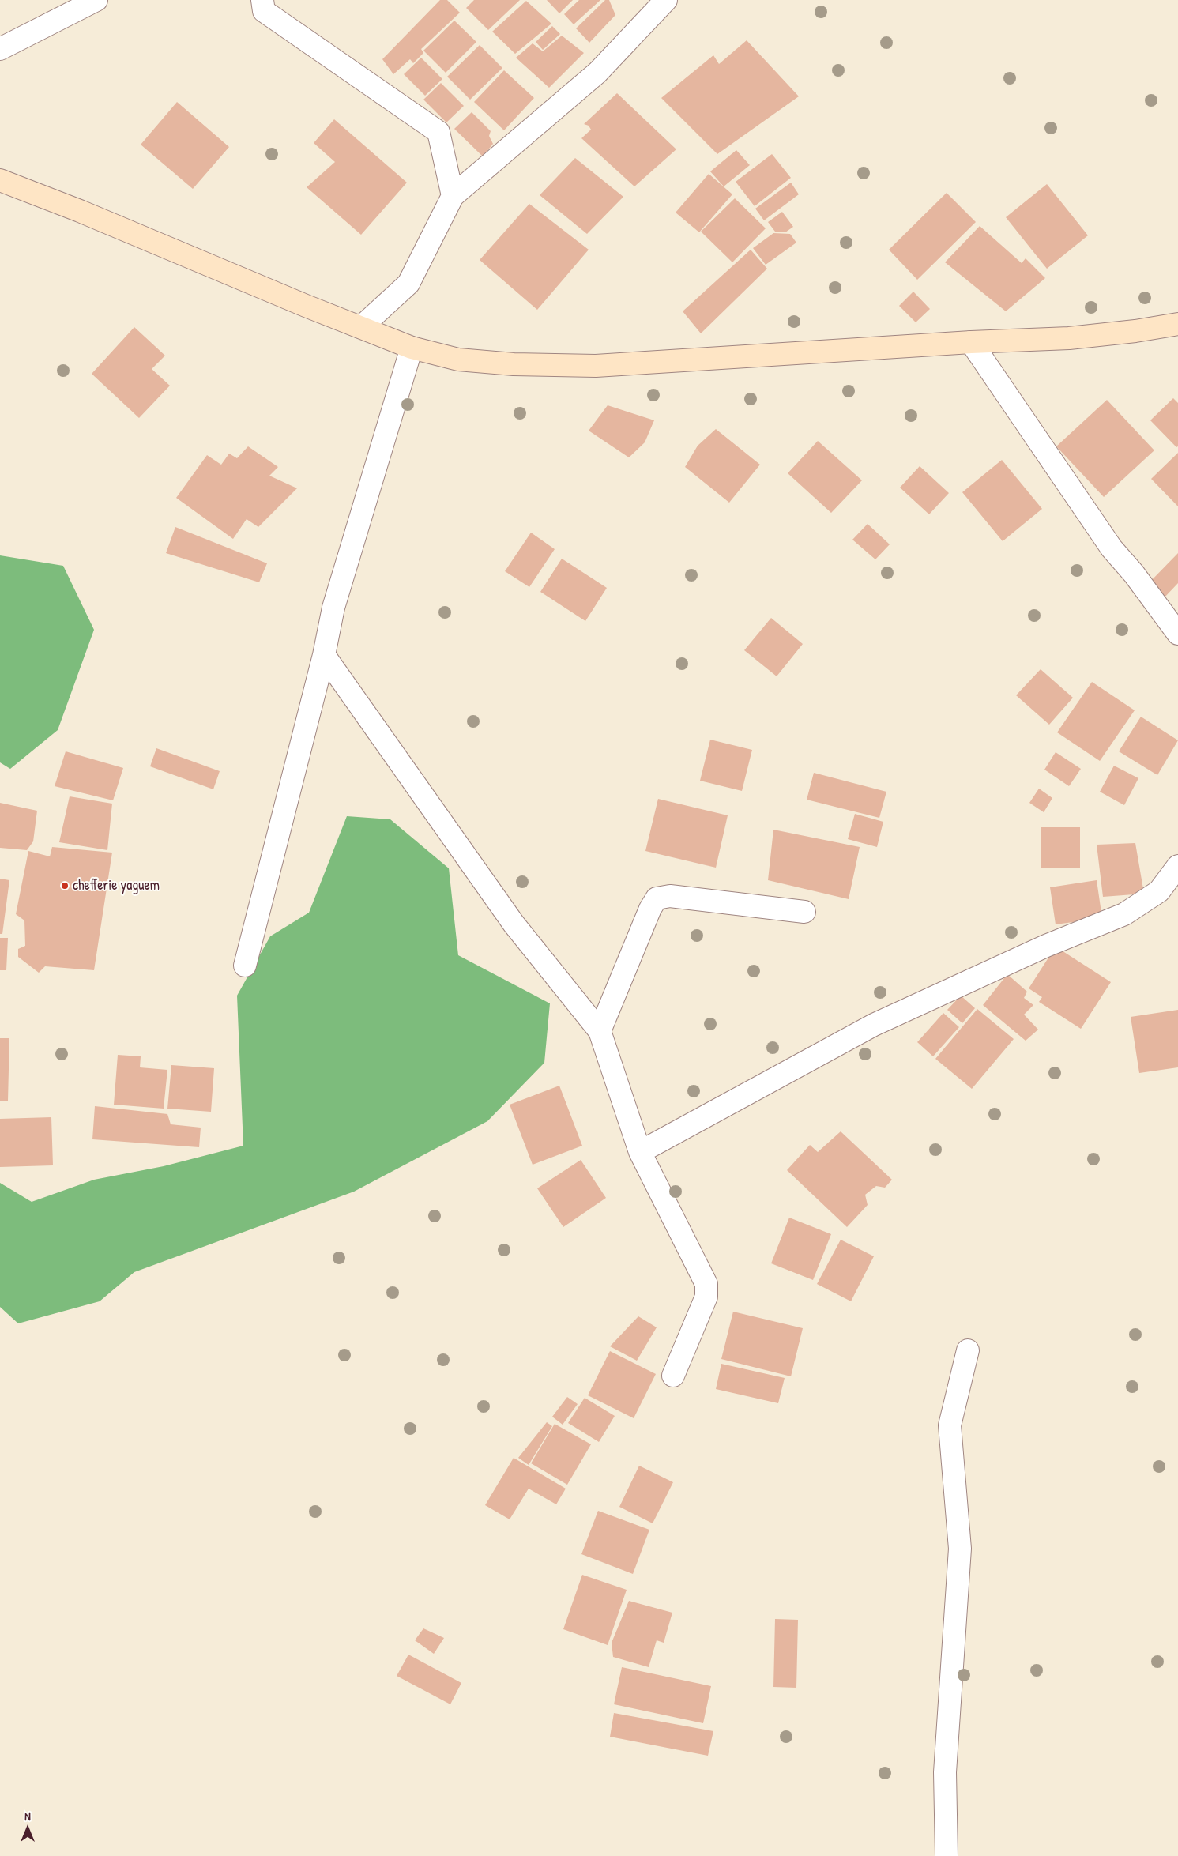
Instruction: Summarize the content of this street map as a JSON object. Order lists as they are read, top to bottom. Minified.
{"places":["chefferie yaguem"],"north":"top"}
